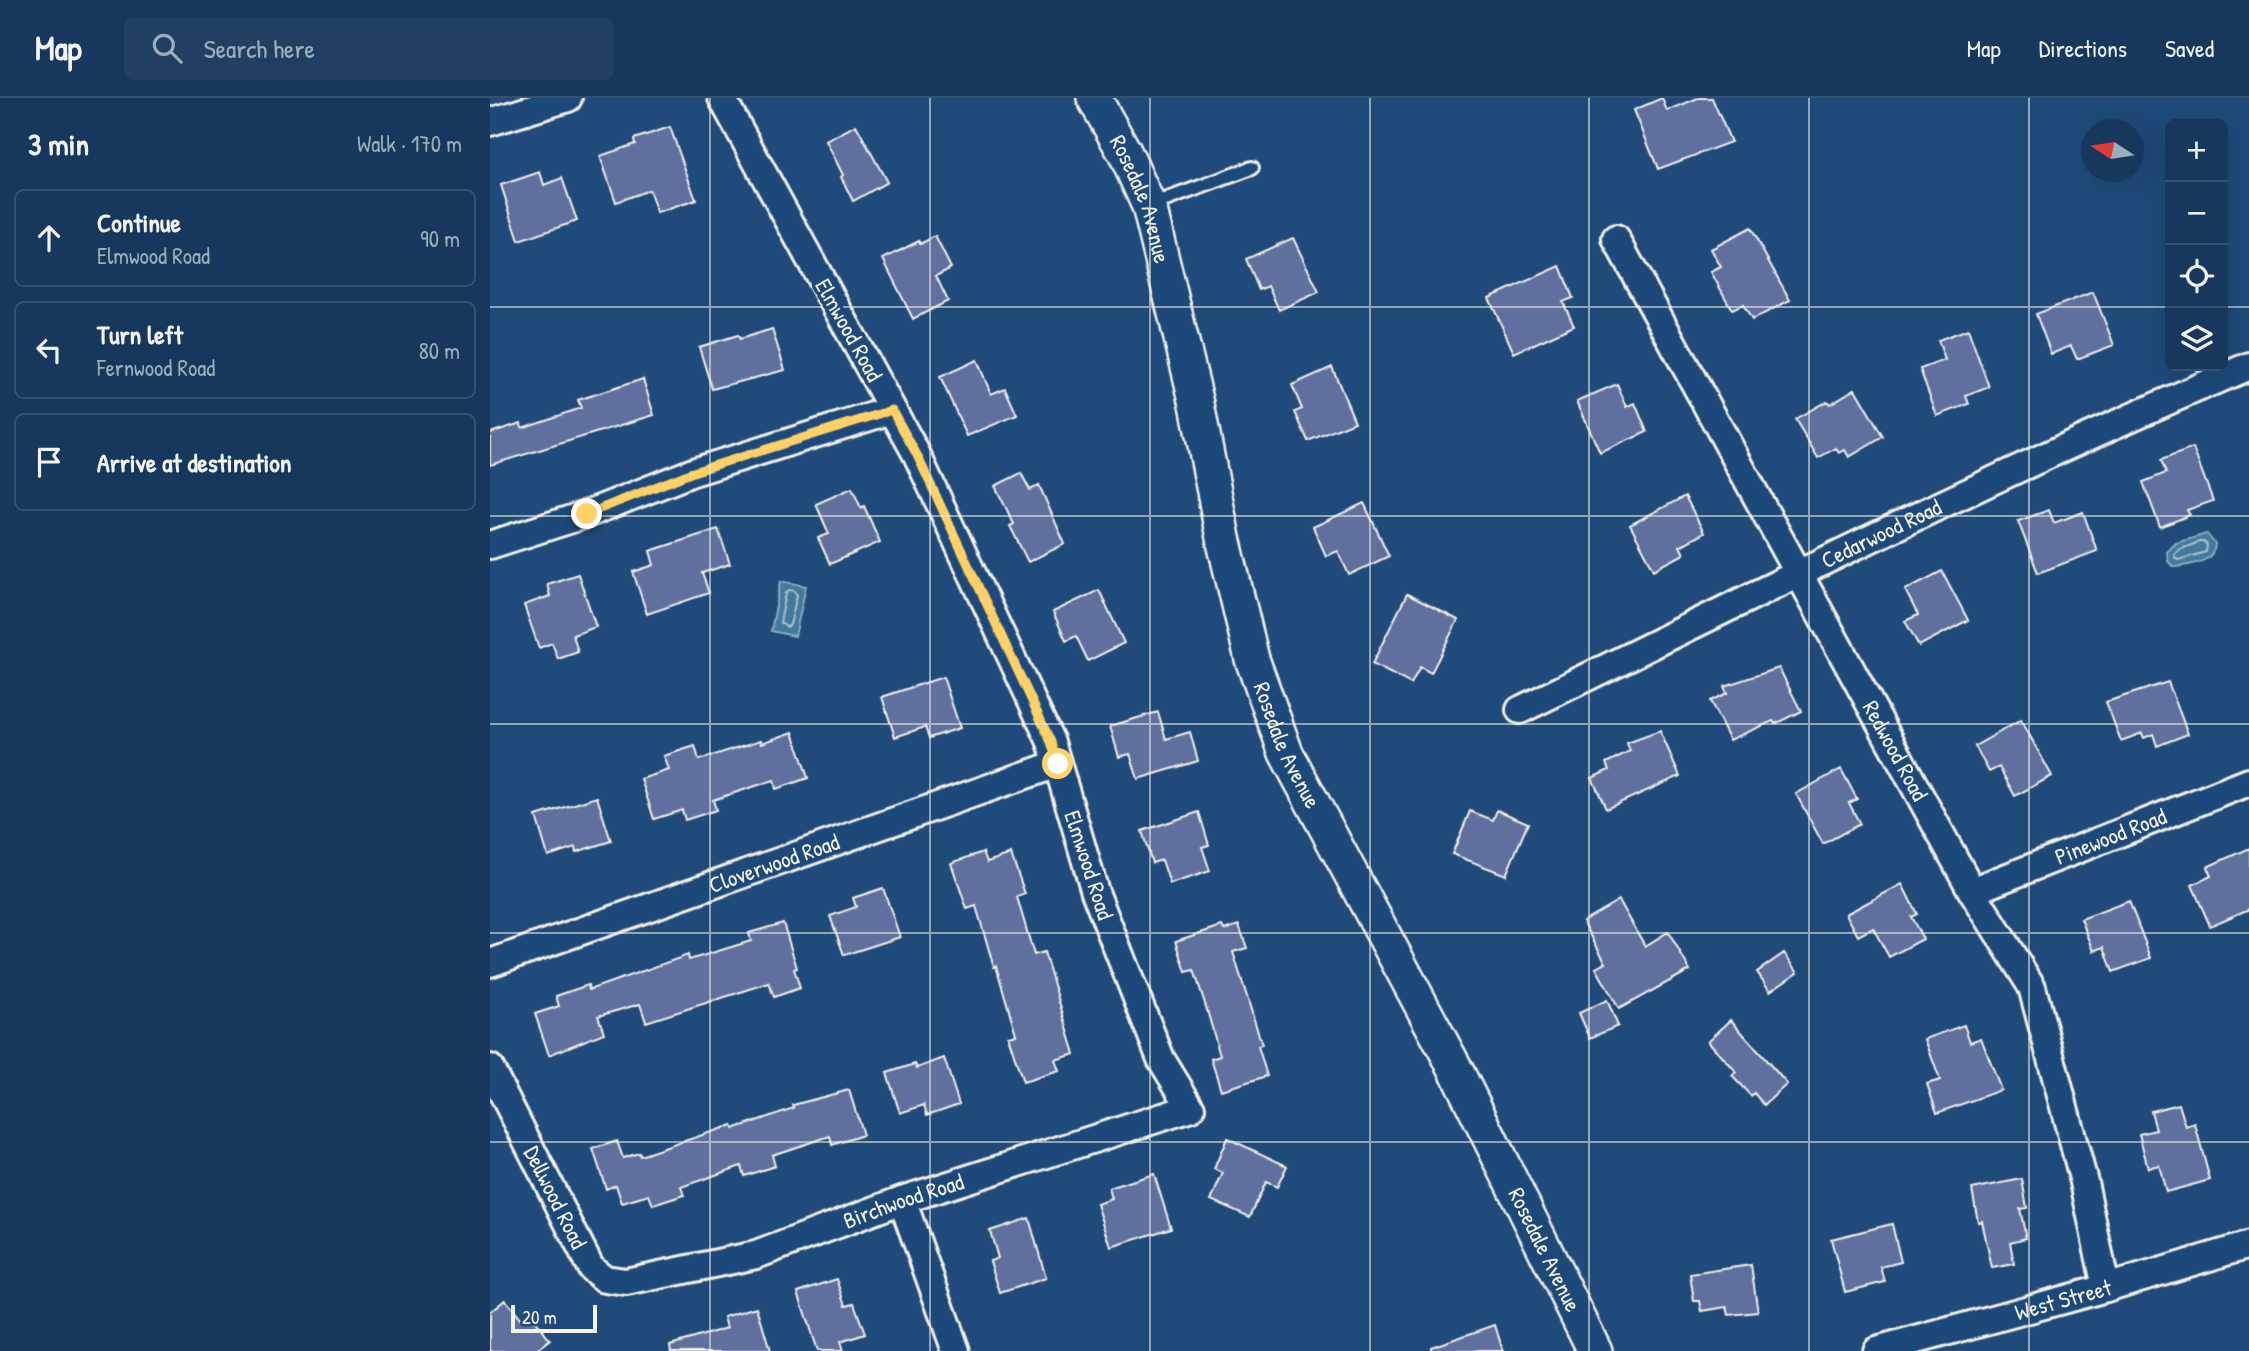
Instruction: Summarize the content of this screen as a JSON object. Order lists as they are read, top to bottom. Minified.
{"streets":{"street":["Rosedale Avenue","Elmwood Road","Cedarwood Road","Redwood Road","Pinewood Road","Cloverwood Road","Dellwood Road","Birchwood Road","West Street"]},"crossings":[["Elmwood Road","Cloverwood Road"],["Elmwood Road","Birchwood Road"],["Cedarwood Road","Redwood Road"],["Redwood Road","Pinewood Road"],["Redwood Road","West Street"],["Dellwood Road","Birchwood Road"]],"scale_bar":"20 m","north":"left","page":{"header":"Map","search":"Search here","nav":["Map","Directions","Saved"],"heading":["3 min","Walk · 170 m"],"map_buttons":["+","−"],"list":[["Continue","Elmwood Road","90 m"],["Turn left","Fernwood Road","80 m"],"Arrive at destination"],"scale":"20 m"}}
